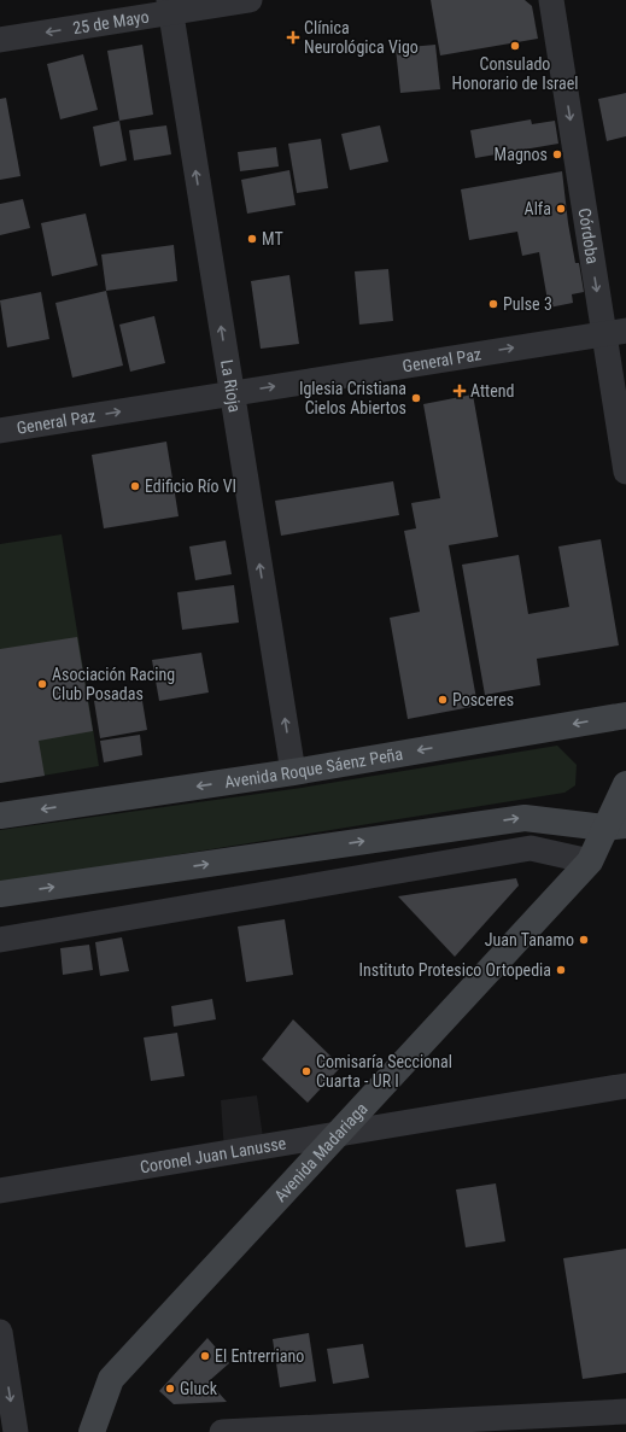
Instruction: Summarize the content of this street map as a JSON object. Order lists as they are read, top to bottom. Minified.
{"streets":{"main road":["Avenida Roque Sáenz Peña","Avenida Madariaga"],"street":["25 de Mayo","Córdoba","General Paz","La Rioja","Coronel Juan Lanusse"]},"crossings":[["25 de Mayo","La Rioja"],["Córdoba","General Paz"],["General Paz","La Rioja"],["La Rioja","Avenida Roque Sáenz Peña"],["Avenida Madariaga","Coronel Juan Lanusse"]],"one_way":["25 de Mayo","Córdoba","General Paz","La Rioja"],"places":{"health":["Clínica Neurológica Vigo","Attend"],"other":["Consulado Honorario de Israel","Magnos","Alfa","MT","Pulse 3","Iglesia Cristiana Cielos Abiertos","Edificio Río VI","Asociación Racing Club Posadas","Posceres","Juan Tanamo","Instituto Protesico Ortopedia","Comisaría Seccional Cuarta - UR I","El Entrerriano","Gluck"]}}
